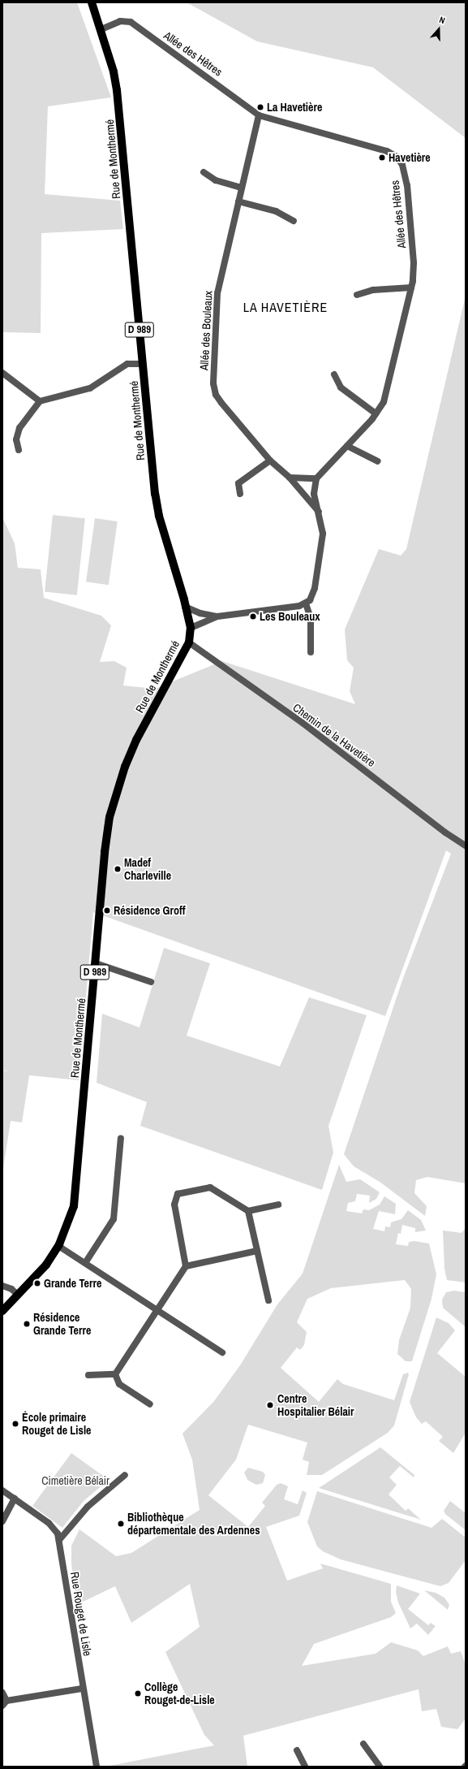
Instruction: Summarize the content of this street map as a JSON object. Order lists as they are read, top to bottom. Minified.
{"streets":{"main road":["Rue de Monthermé","D 989"],"street":["Allée des Hêtres","Allée des Bouleaux","Chemin de la Havetière","Rue Rouget de Lisle"]},"crossings":[["Allée des Hêtres","Rue de Monthermé"],["Allée des Hêtres","D 989"],["Allée des Hêtres","Allée des Bouleaux"],["Rue de Monthermé","D 989"],["Rue de Monthermé","Chemin de la Havetière"]],"districts":["LA HAVETIÈRE"],"parks":["Cimetière Bélair"],"places":["La Havetière","Havetière","Les Bouleaux","Madef Charleville","Résidence Groff","Grande Terre","Résidence Grande Terre","Centre Hospitalier Bélair","École primaire Rouget de Lisle","Bibliothèque départementale des Ardennes","Collège Rouget-de-Lisle"],"north":"top"}
